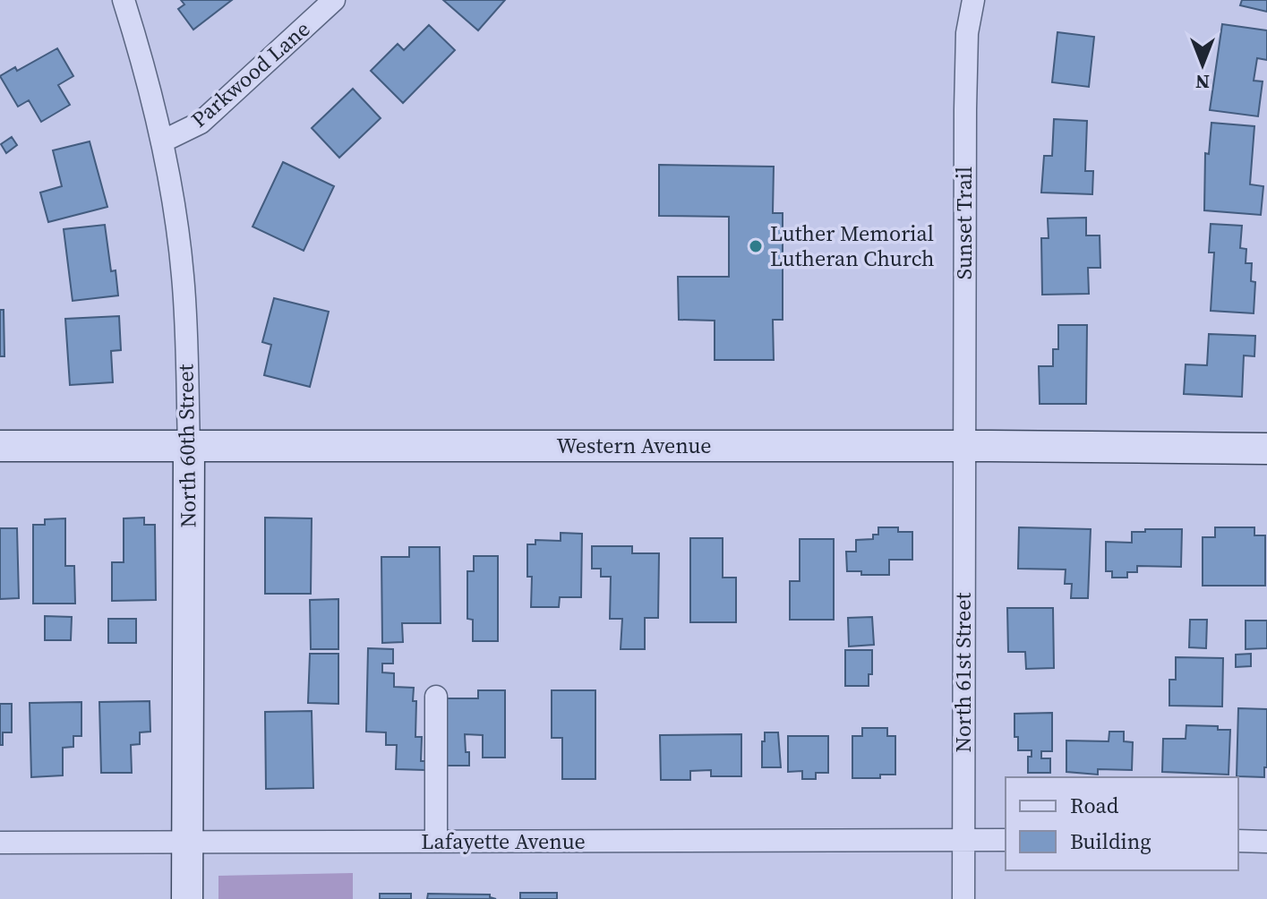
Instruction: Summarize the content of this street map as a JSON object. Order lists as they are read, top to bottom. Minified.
{"streets":{"street":["Parkwood Lane","Sunset Trail","North 60th Street","Western Avenue","North 61st Street","Lafayette Avenue"]},"crossings":[["Parkwood Lane","North 60th Street"],["Sunset Trail","Western Avenue"],["Sunset Trail","North 61st Street"],["North 60th Street","Western Avenue"],["North 60th Street","Lafayette Avenue"],["Western Avenue","North 61st Street"],["North 61st Street","Lafayette Avenue"]],"places":["Luther Memorial Lutheran Church"],"legend":["Road","Building"],"north":"bottom"}
